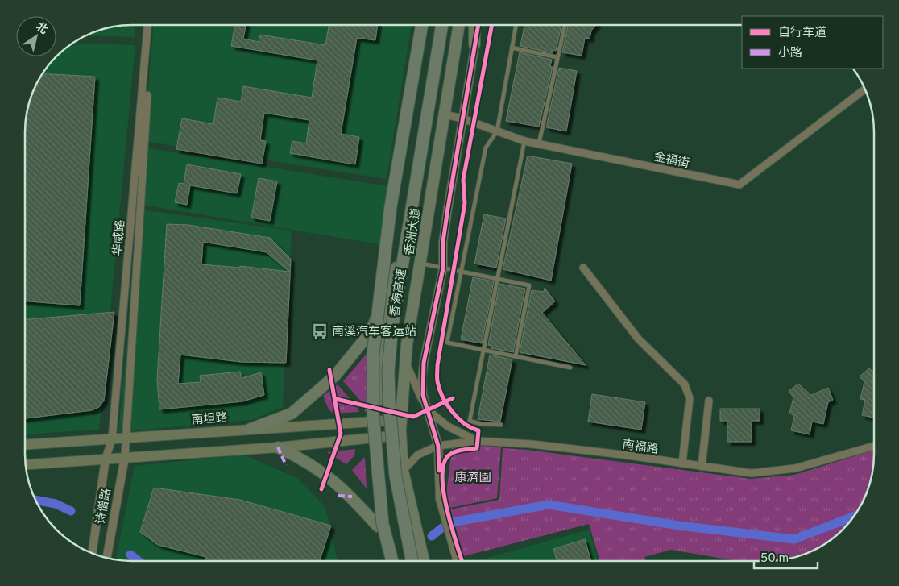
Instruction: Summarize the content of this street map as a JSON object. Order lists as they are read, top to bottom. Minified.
{"streets":{"highway":["香洲大道","香海高速"],"main road":["南坦路"],"street":["金福街","华威路","南福路","诗僧路"]},"crossings":[["金福街","香洲大道"],["香洲大道","南坦路"],["香洲大道","南福路"],["华威路","南坦路"],["华威路","诗僧路"]],"parks":["康濟園"],"places":{"bus stop":["南溪汽车客运站"]},"legend":["自行车道","小路"],"scale_bar":"50 m","north":"top right"}
